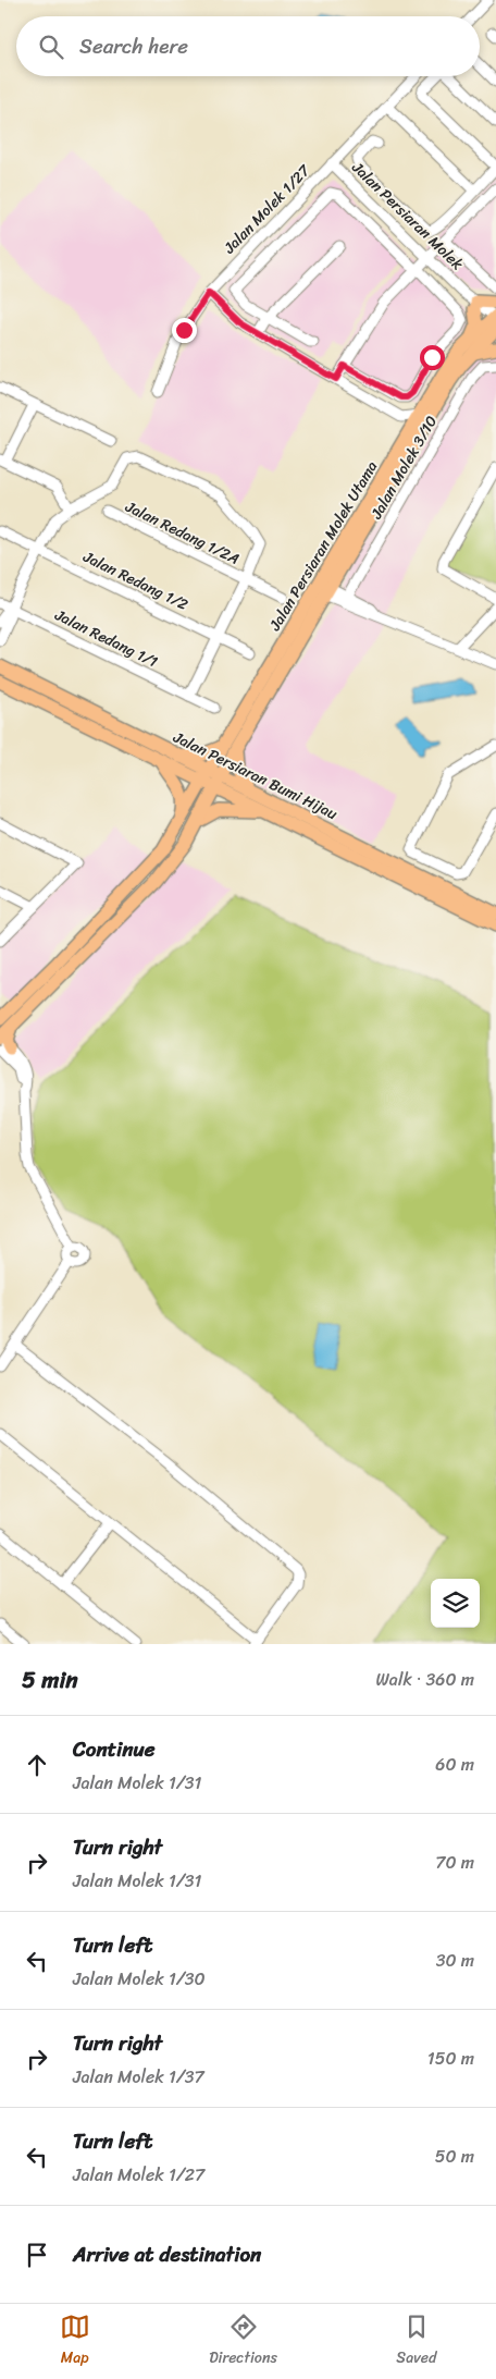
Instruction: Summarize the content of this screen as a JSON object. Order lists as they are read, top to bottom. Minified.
{"streets":{"main road":["Jalan Persiaran Molek Utama","Jalan Persiaran Bumi Hijau"],"street":["Jalan Molek 1/27","Jalan Persiaran Molek","Jalan Molek 3/10","Jalan Redang 1/2A","Jalan Redang 1/2","Jalan Redang 1/1"]},"crossings":[["Jalan Molek 1/27","Jalan Persiaran Molek"],["Jalan Persiaran Molek","Jalan Persiaran Molek Utama"],["Jalan Persiaran Molek Utama","Jalan Persiaran Bumi Hijau"]],"page":{"search":"Search here","heading":["5 min","Walk · 360 m"],"list":[["Continue","Jalan Molek 1/31","60 m"],["Turn right","Jalan Molek 1/31","70 m"],["Turn left","Jalan Molek 1/30","30 m"],["Turn right","Jalan Molek 1/37","150 m"],["Turn left","Jalan Molek 1/27","50 m"],"Arrive at destination"],"nav":["Map","Directions","Saved"]}}
